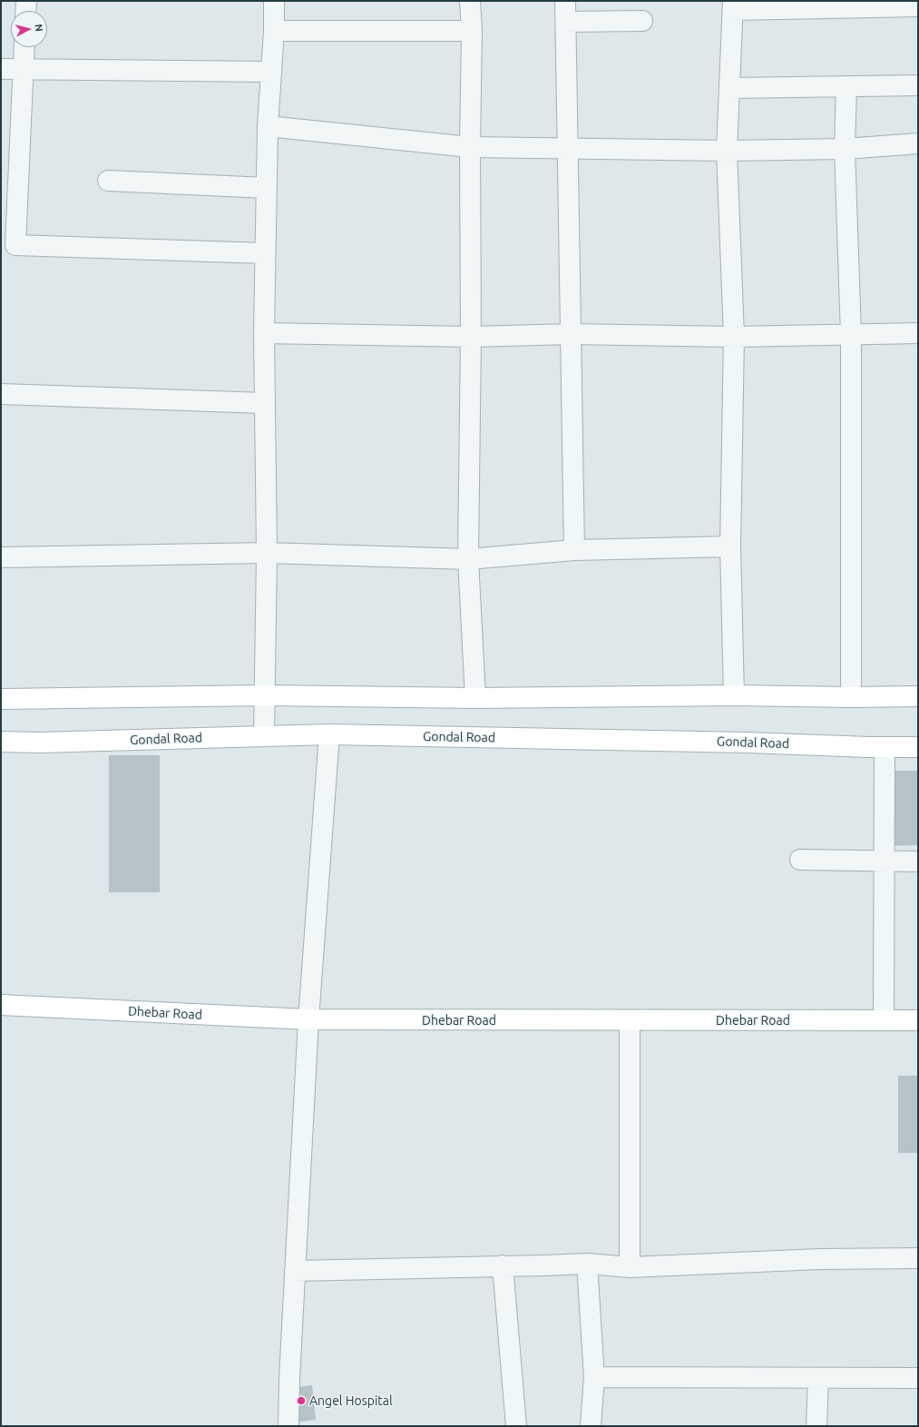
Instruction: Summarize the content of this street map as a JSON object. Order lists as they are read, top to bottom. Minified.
{"streets":{"main road":["Gondal Road","Dhebar Road"]},"places":["Angel Hospital"],"north":"right"}
